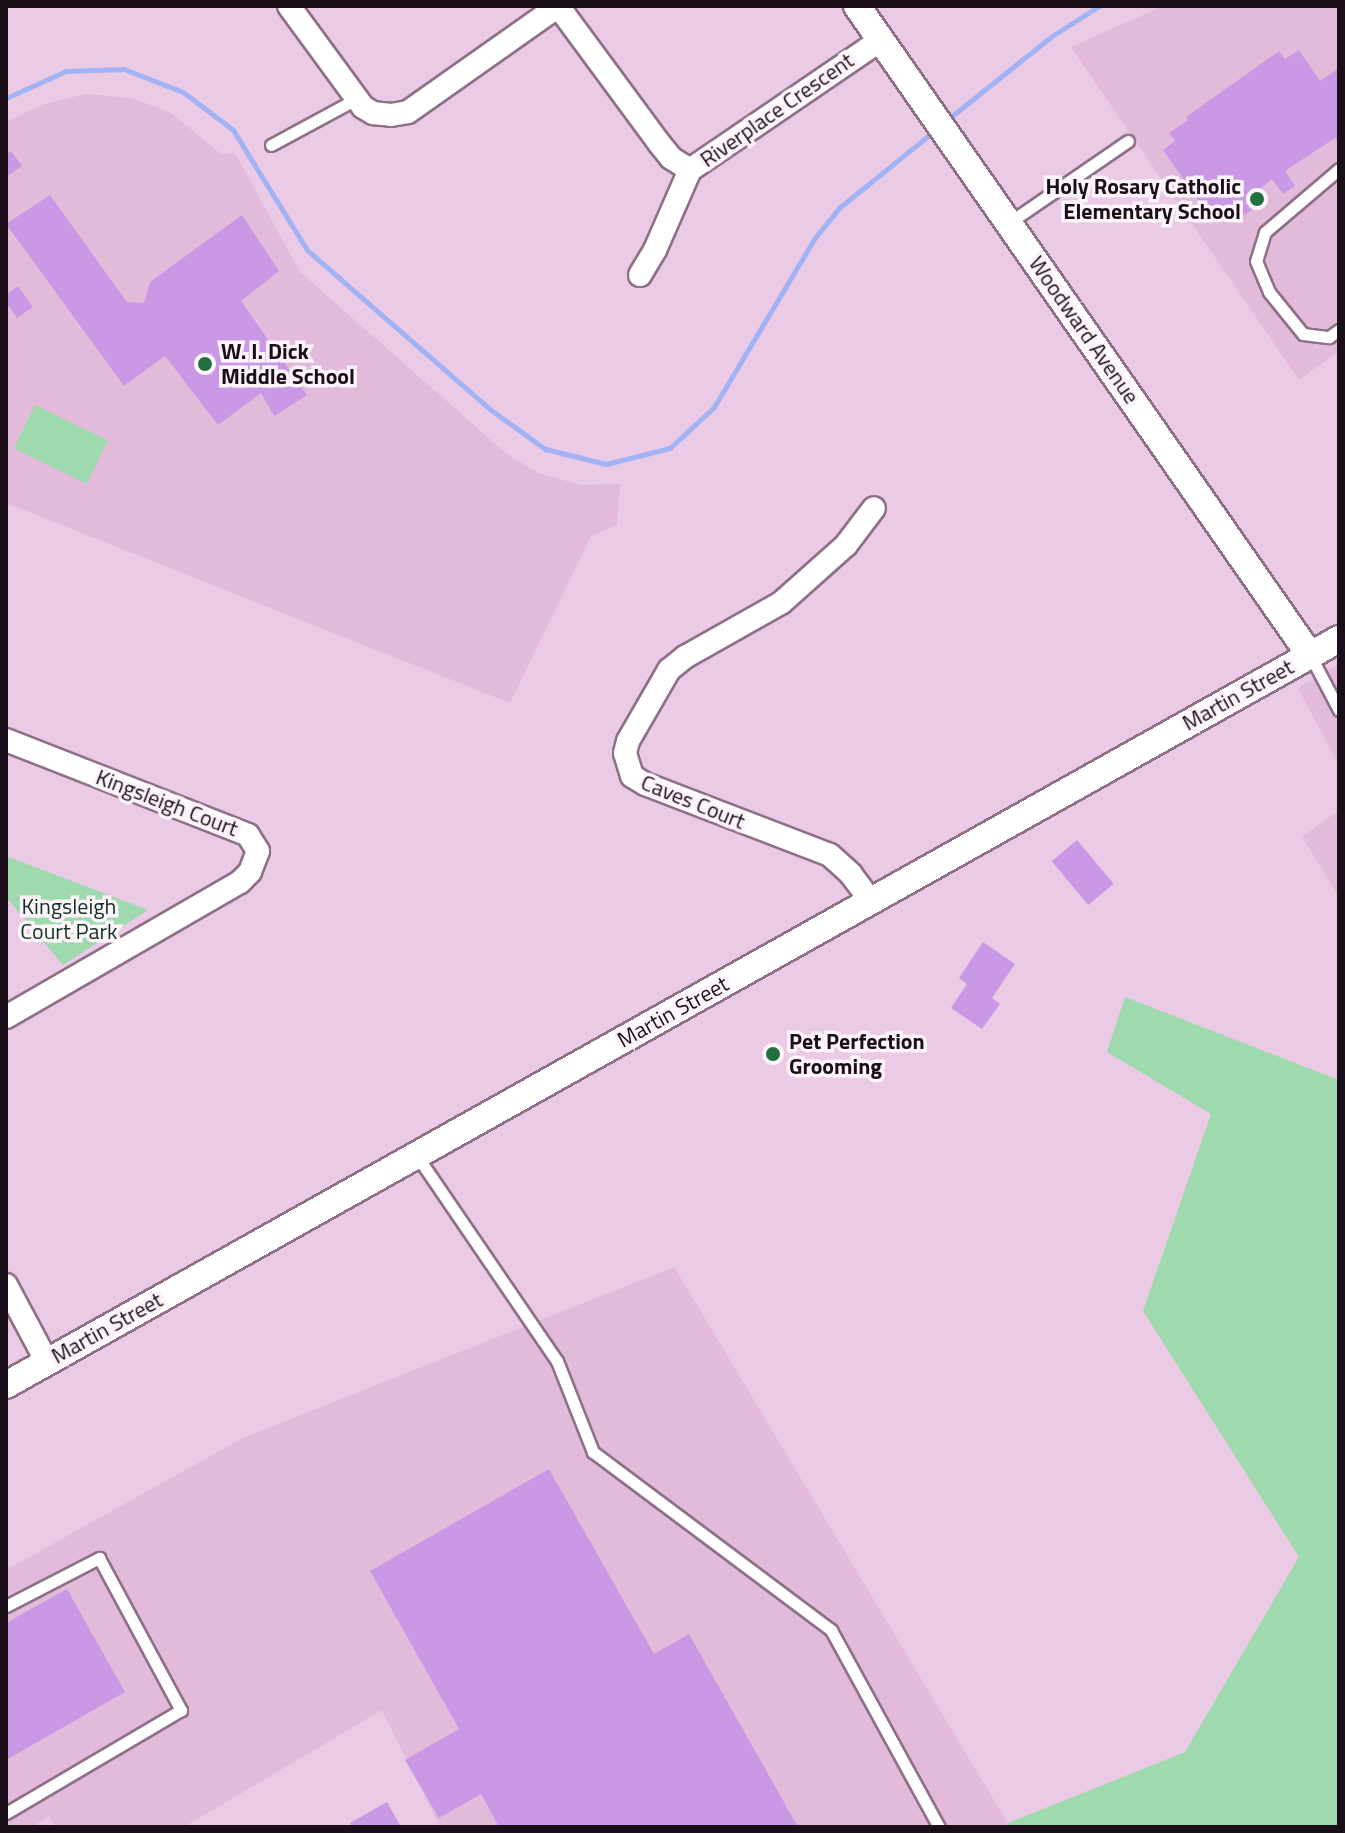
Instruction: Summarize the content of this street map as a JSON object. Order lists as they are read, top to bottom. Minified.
{"streets":{"street":["Riverplace Crescent","Woodward Avenue","Martin Street","Caves Court","Kingsleigh Court"]},"crossings":[["Riverplace Crescent","Woodward Avenue"],["Woodward Avenue","Martin Street"],["Martin Street","Caves Court"]],"parks":["Kingsleigh Court Park"],"places":["Holy Rosary Catholic Elementary School","W. I. Dick Middle School","Pet Perfection Grooming"]}
